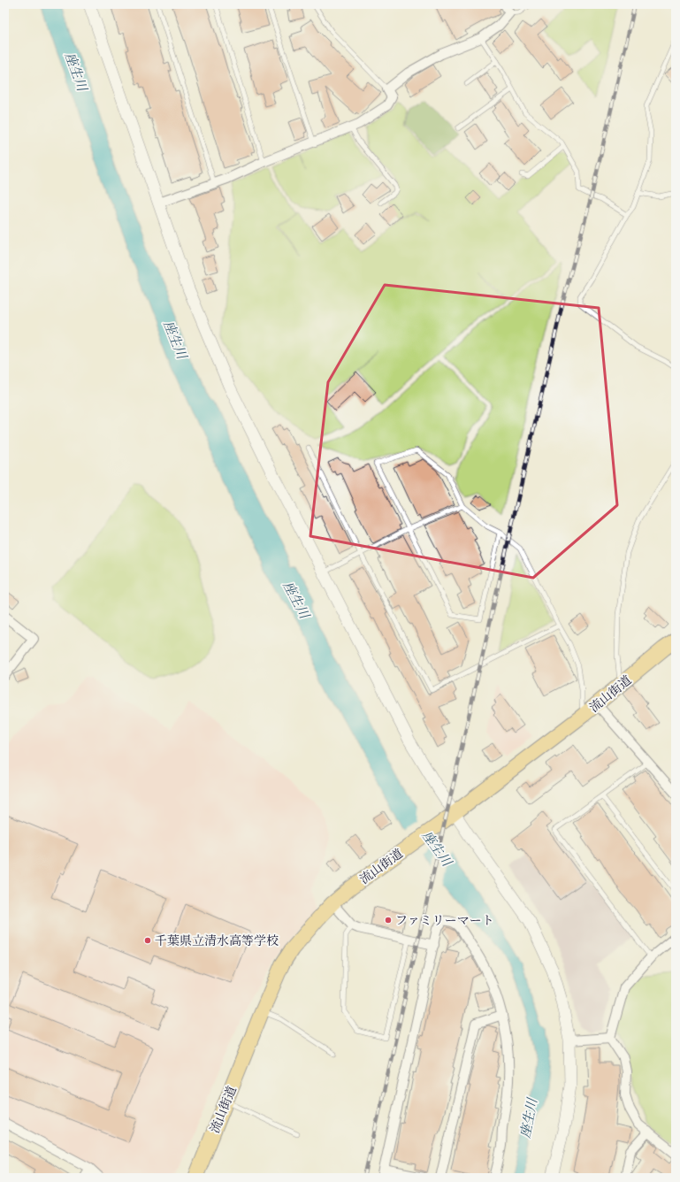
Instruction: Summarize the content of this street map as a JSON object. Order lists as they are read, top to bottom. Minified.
{"streets":{"main road":["流山街道"]},"water":["座生川"],"places":["ファミリーマート","千葉県立清水高等学校"]}
